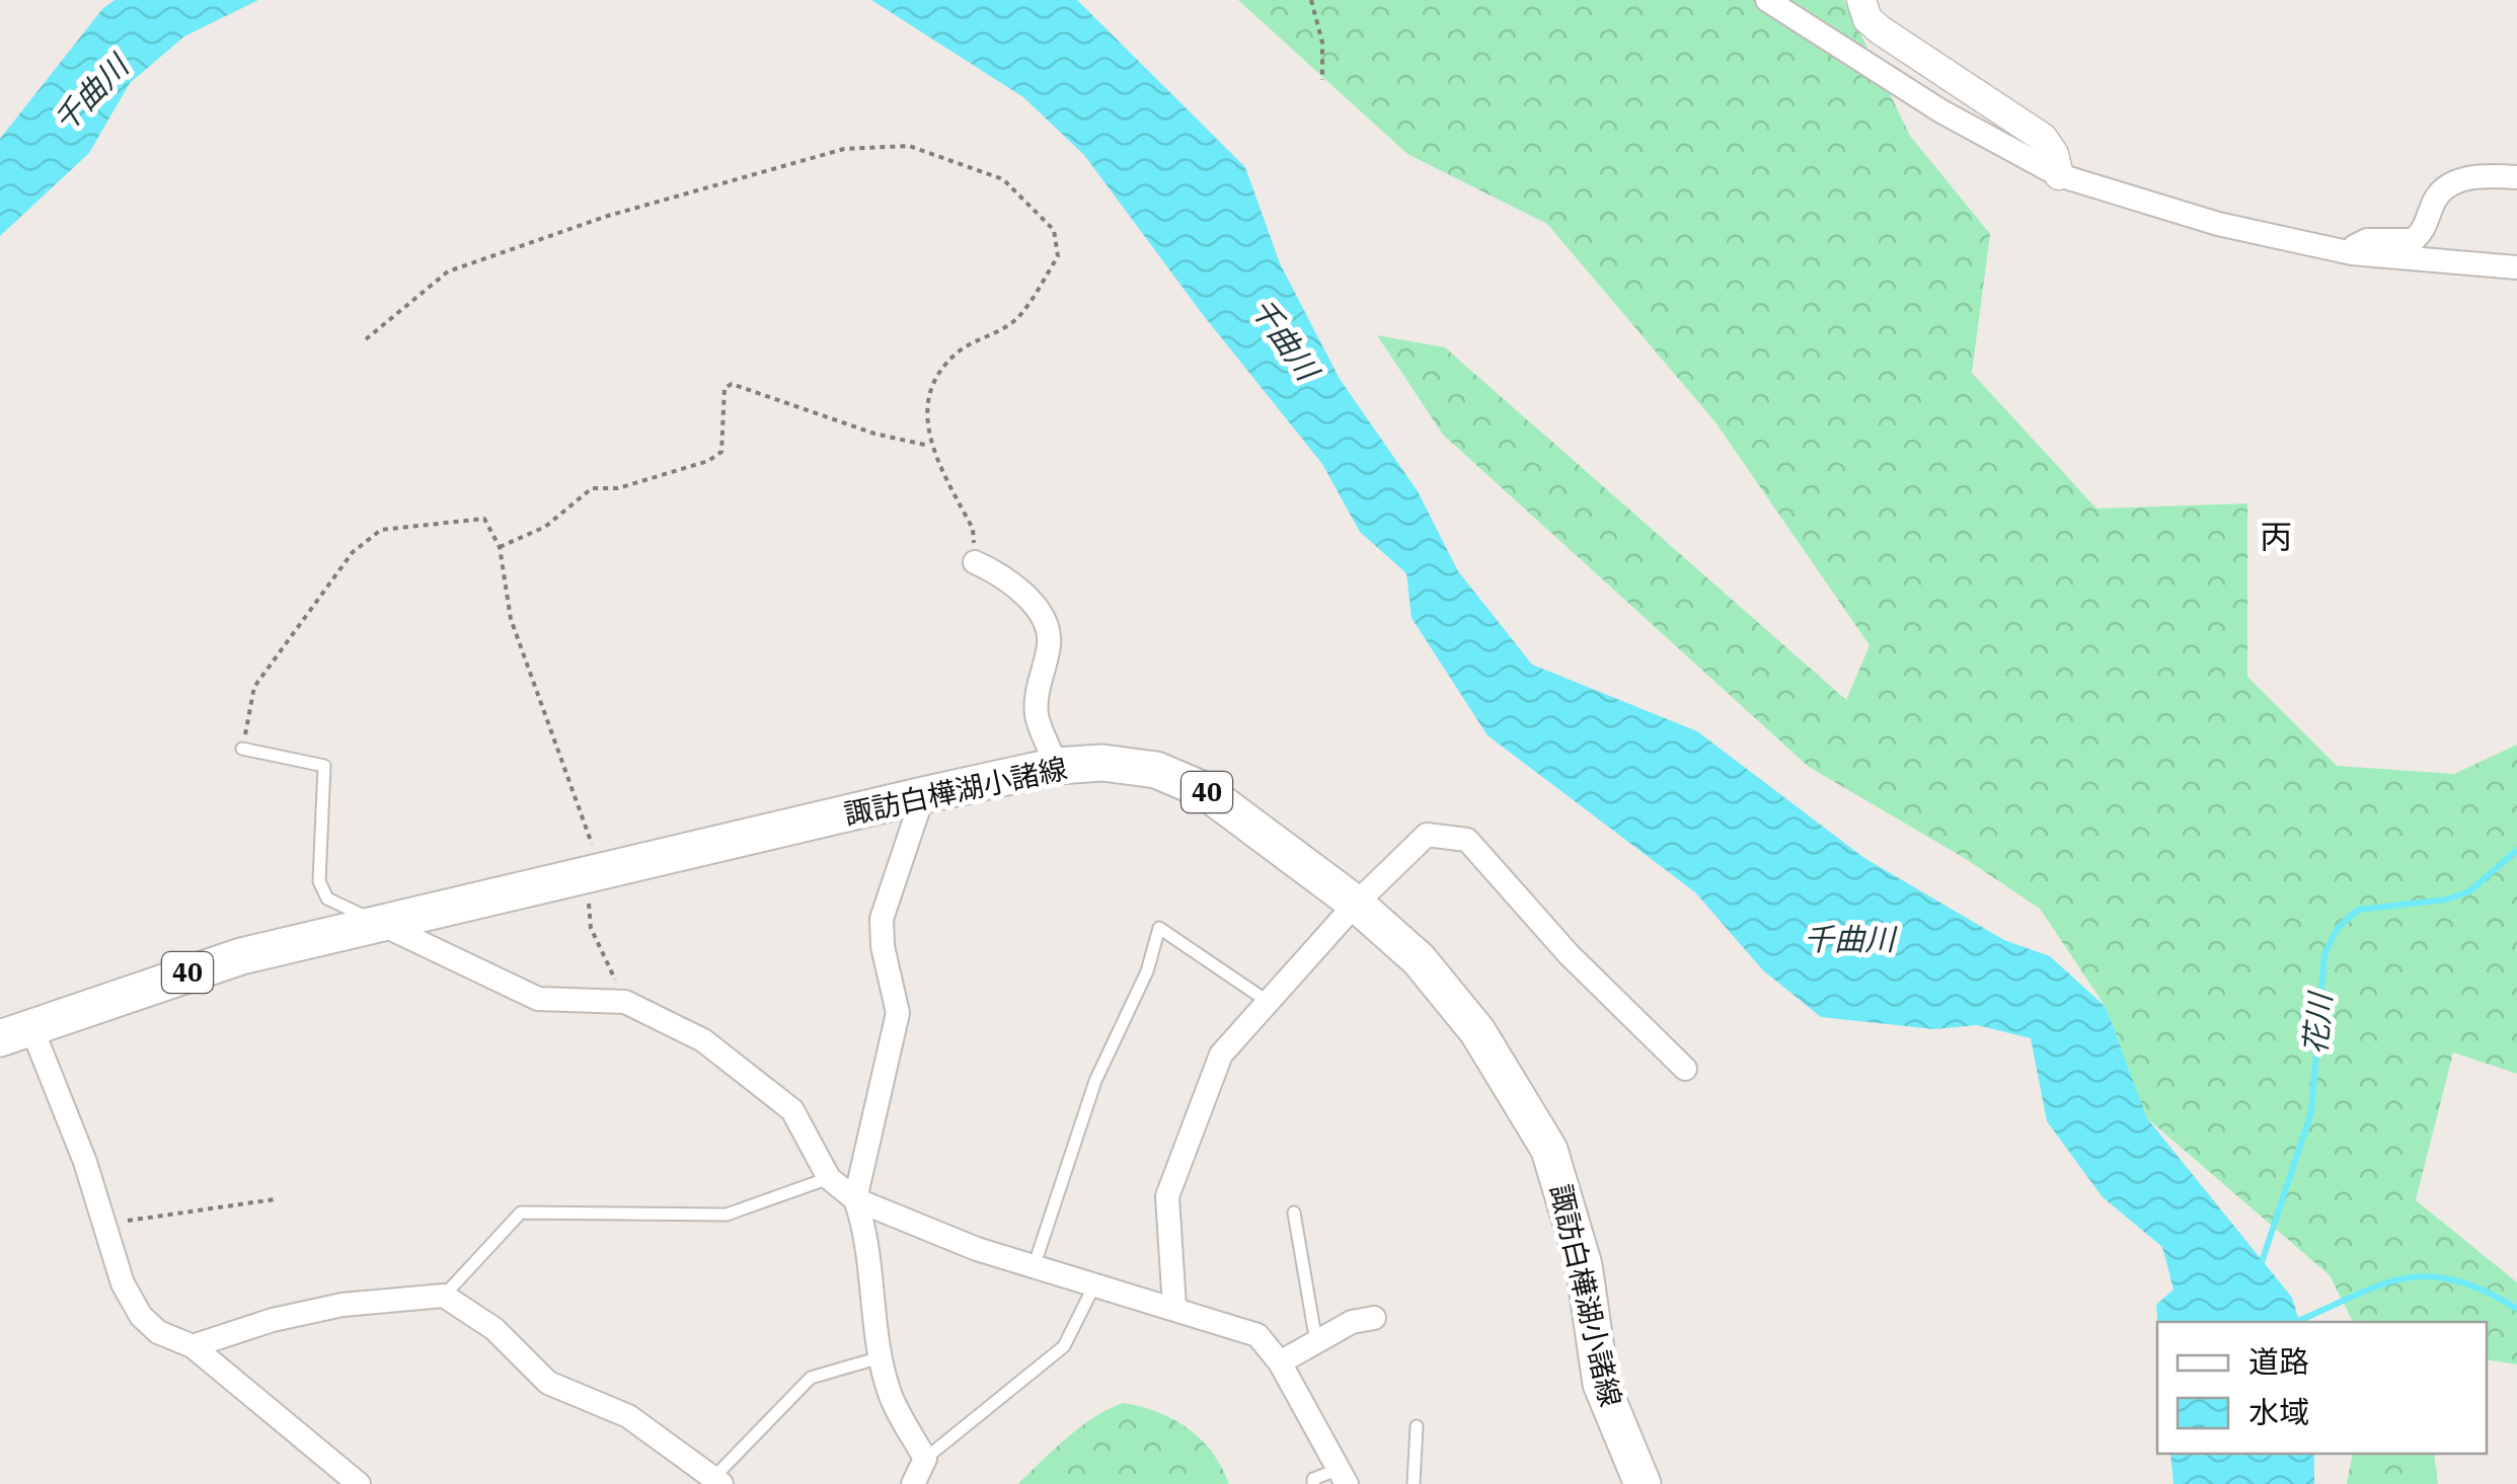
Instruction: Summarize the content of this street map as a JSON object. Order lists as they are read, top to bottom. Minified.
{"streets":{"main road":["諏訪白樺湖小諸線","40"]},"districts":["丙"],"water":["千曲川","花川"],"legend":["道路","水域"]}
